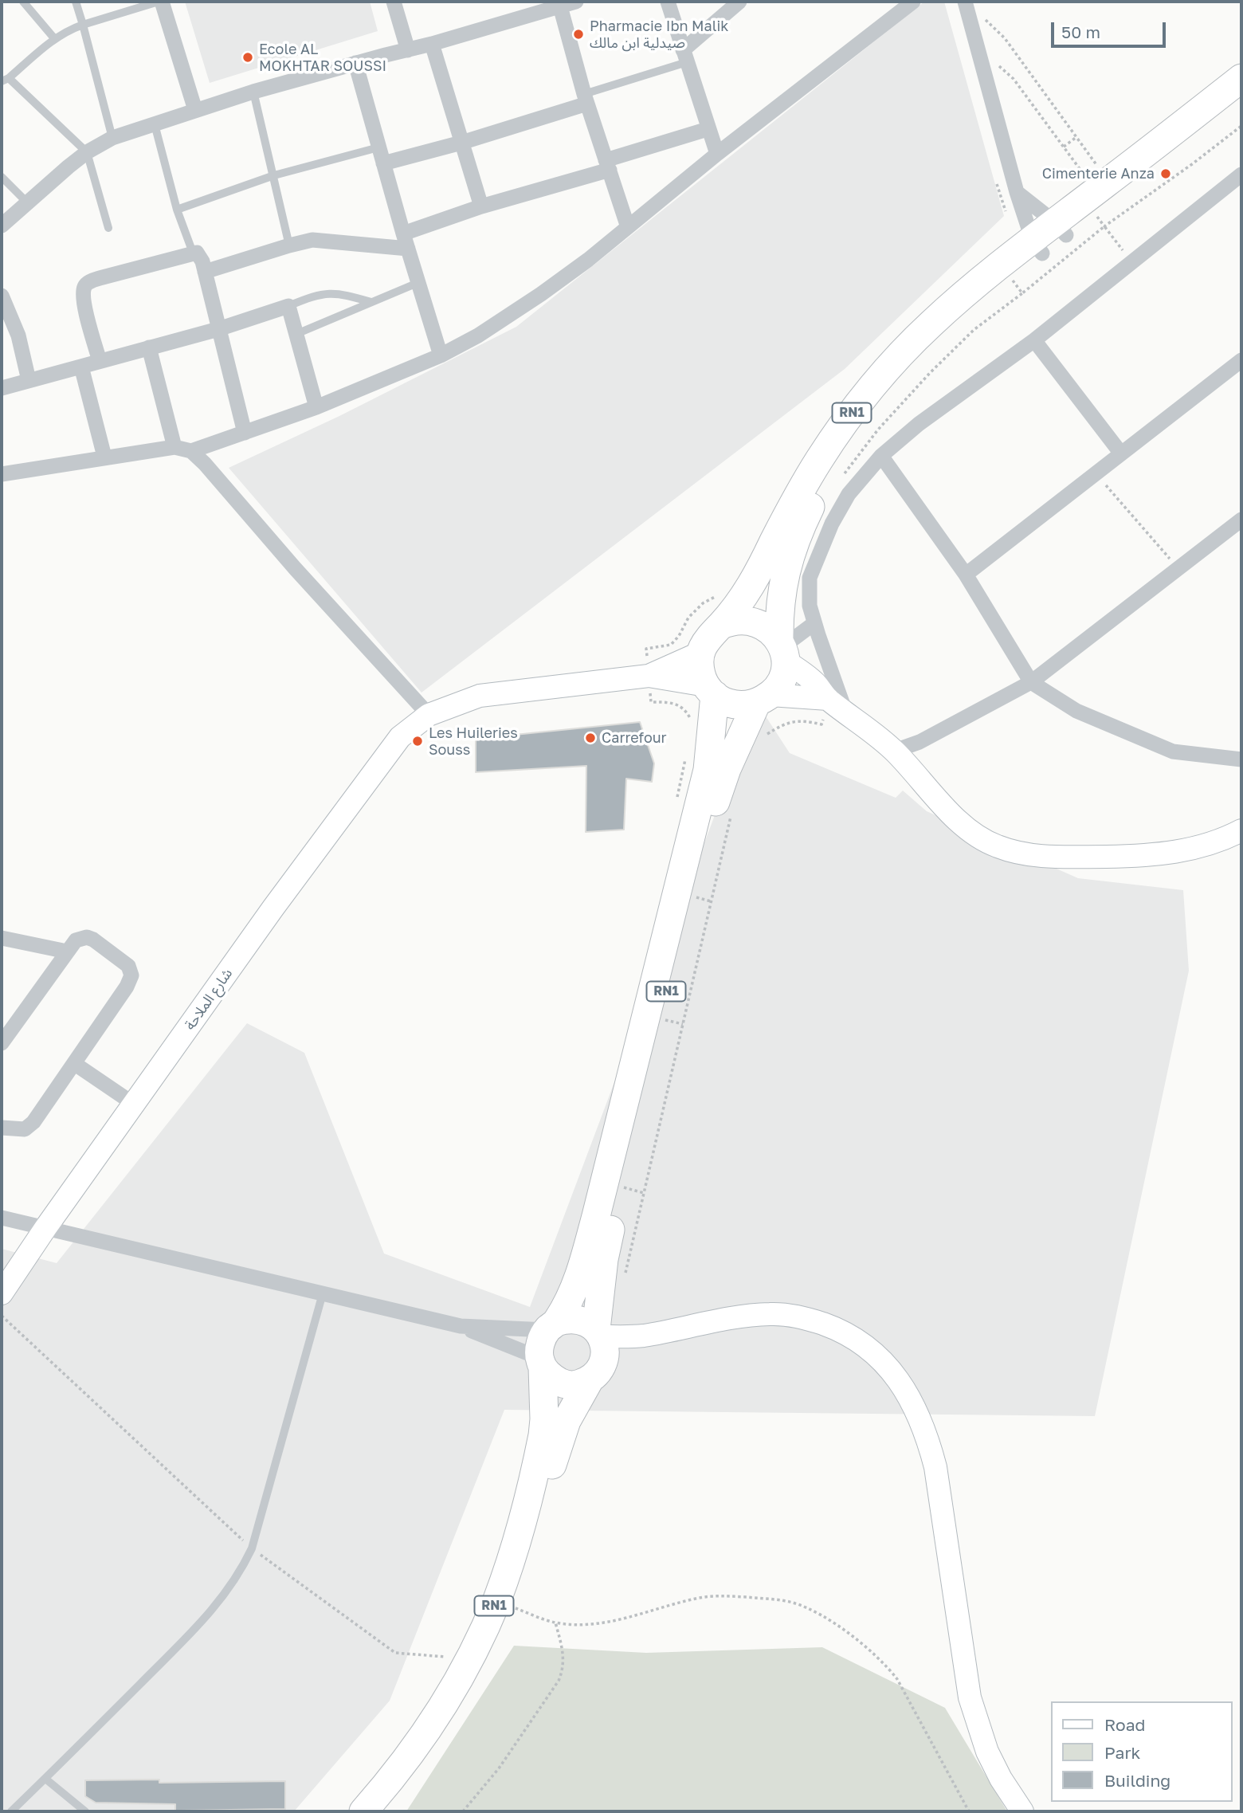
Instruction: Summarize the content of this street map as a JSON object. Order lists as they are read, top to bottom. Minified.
{"streets":{"highway":["RN1"],"street":["شارع الملاحة"]},"places":["Pharmacie Ibn Malik صيدلية ابن مالك","Ecole AL MOKHTAR SOUSSI","Cimenterie Anza","Carrefour","Les Huileries Souss"],"legend":["Road","Park","Building"],"scale_bar":"50 m"}
